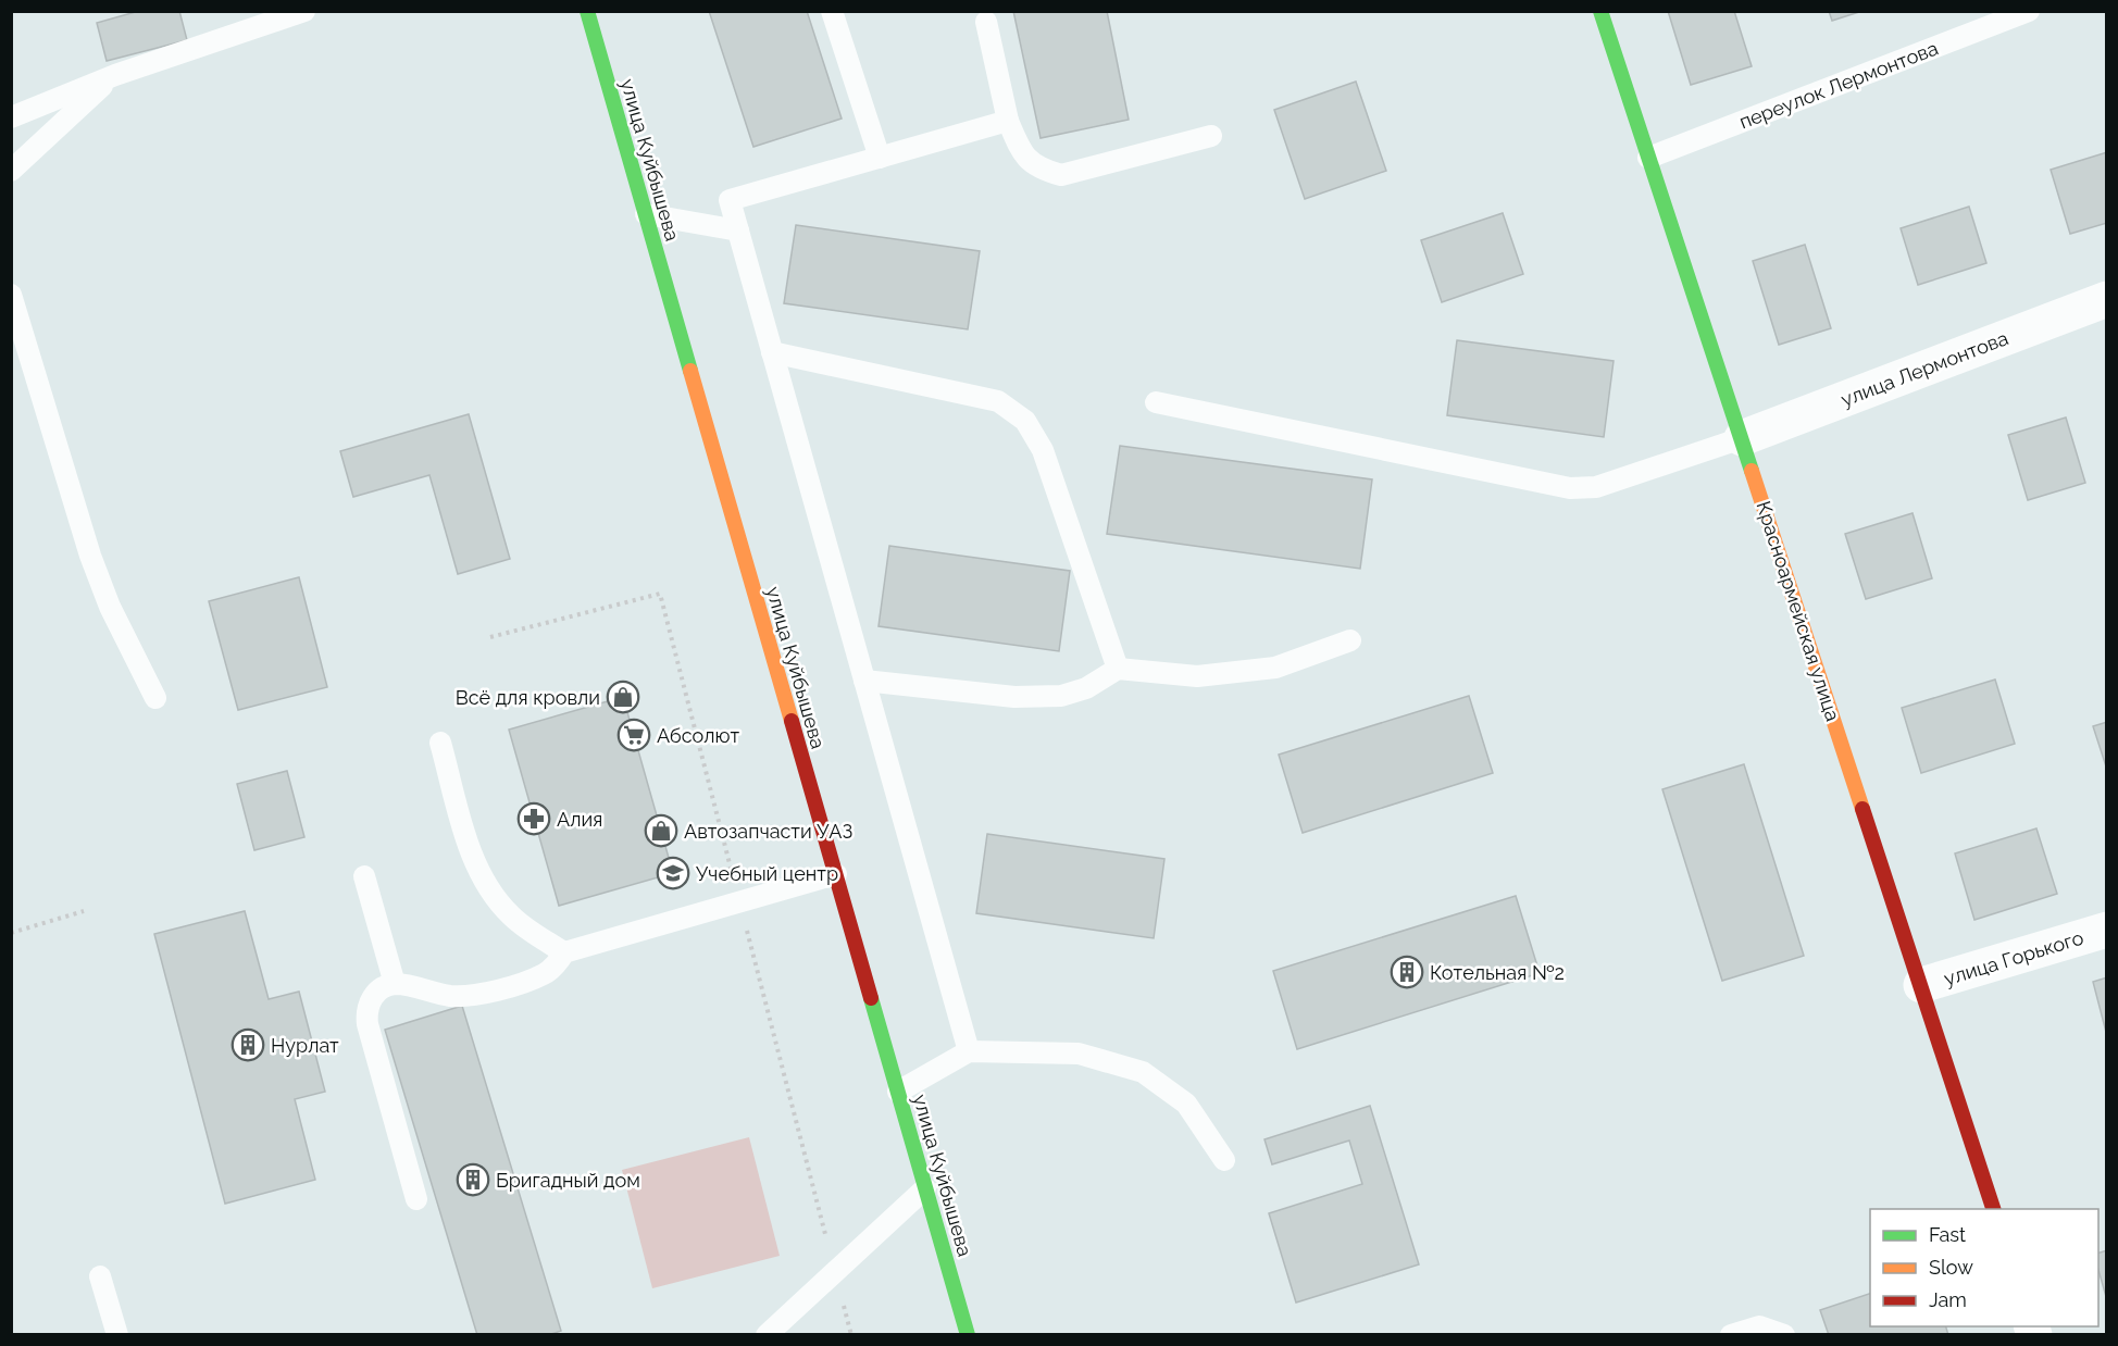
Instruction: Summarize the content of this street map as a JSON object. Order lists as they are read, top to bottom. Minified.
{"streets":{"street":["улица Куйбышева","улица Лермонтова","Красноармейская улица","улица Горького"],"lane":["переулок Лермонтова"]},"crossings":[["переулок Лермонтова","Красноармейская улица"],["улица Лермонтова","Красноармейская улица"],["Красноармейская улица","улица Горького"]],"places":{"shop":["Всё для кровли","Автозапчасти УАЗ"],"supermarket":["Абсолют"],"pharmacy":["Алия"],"school or university":["Учебный центр"],"building":["Котельная №2","Нурлат","Бригадный дом"]},"legend":["Fast","Slow","Jam"]}
